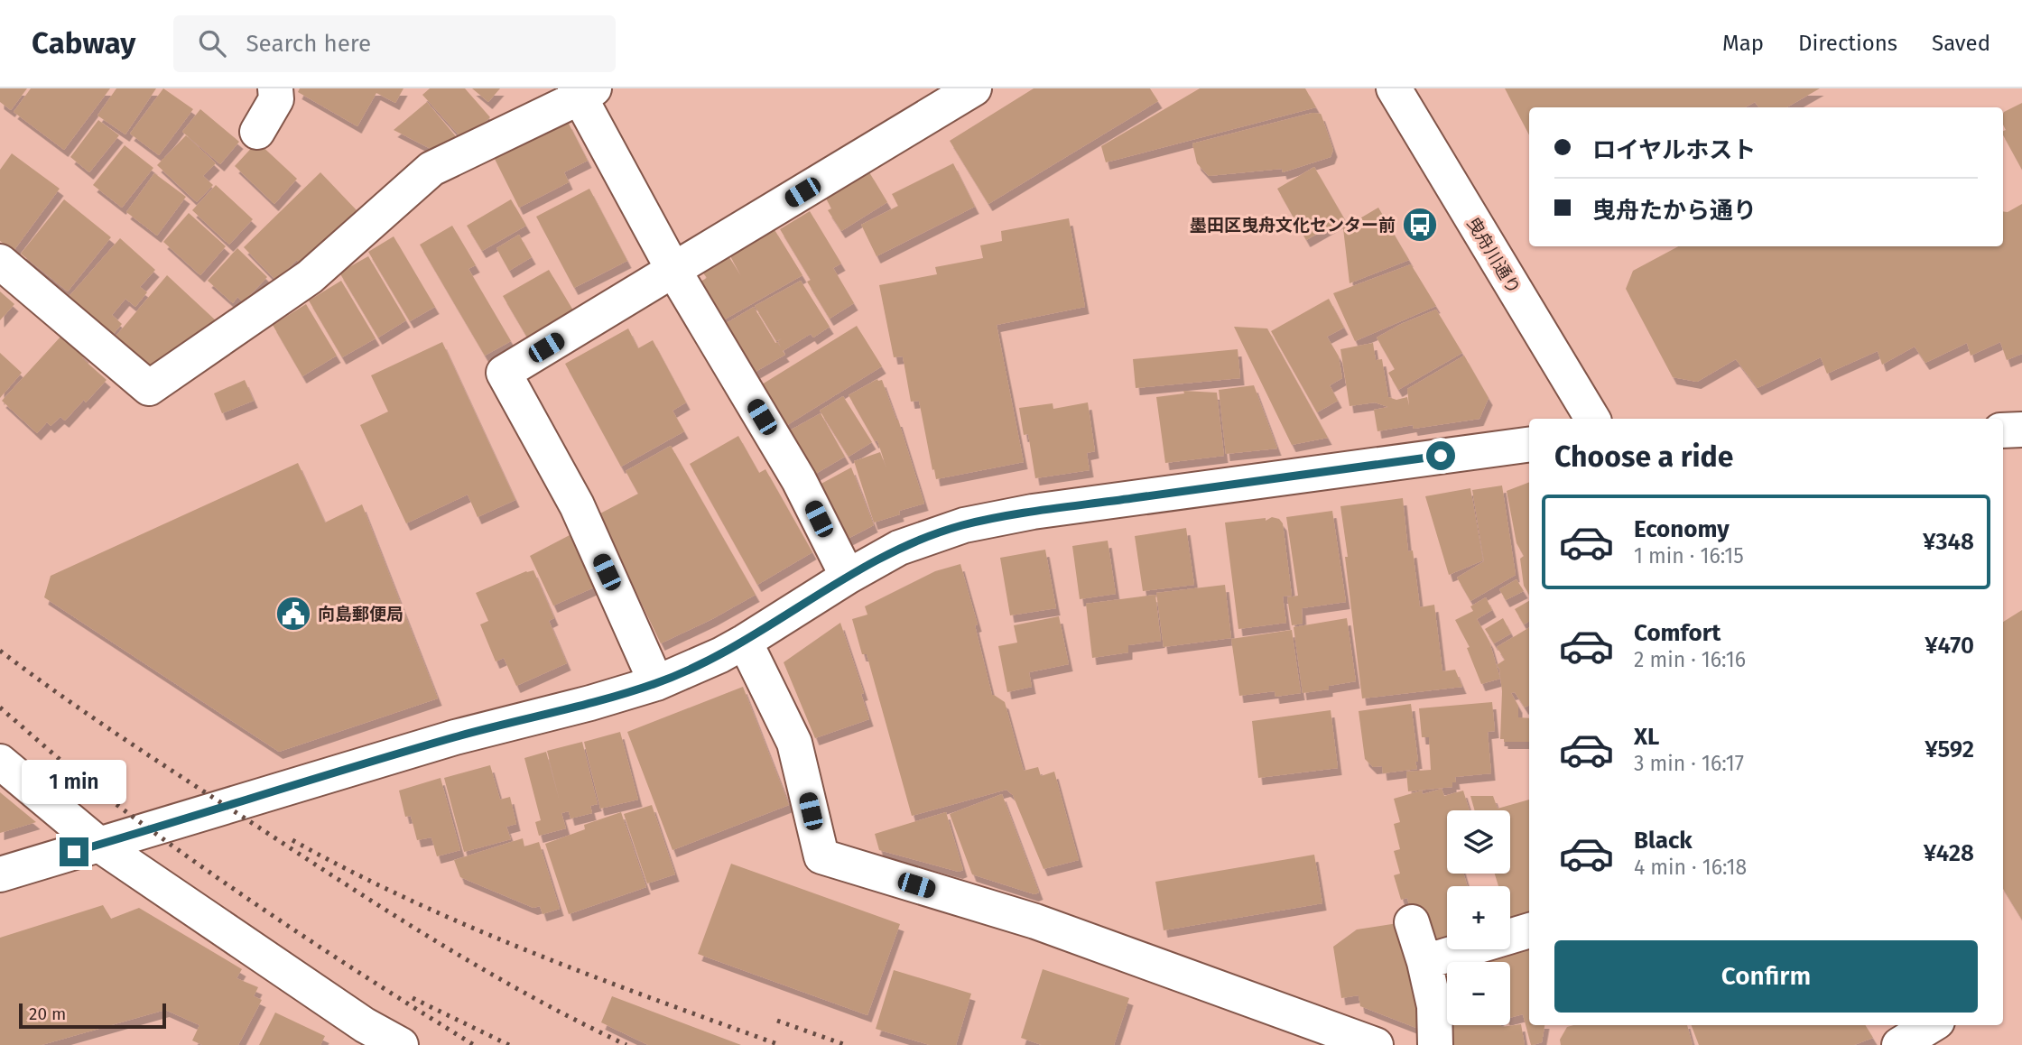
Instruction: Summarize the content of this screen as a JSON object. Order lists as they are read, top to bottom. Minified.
{"streets":{"street":["曳舟川通り"]},"places":{"bus stop":["墨田区曳舟文化センター前"],"public building":["向島郵便局"]},"scale_bar":"20 m","page":{"header":"Cabway","search":"Search here","nav":["Map","Directions","Saved"],"banner":["ロイヤルホスト","曳舟たから通り"],"heading":"Choose a ride","list":[{"name":"Economy","note":"1 min · 16:15","value":"¥348"},{"name":"Comfort","note":"2 min · 16:16","value":"¥470"},{"name":"XL","note":"3 min · 16:17","value":"¥592"},{"name":"Black","note":"4 min · 16:18","value":"¥428"}],"bubble":"1 min","map_buttons":["+","−"],"buttons":"Confirm","scale":"20 m"}}
